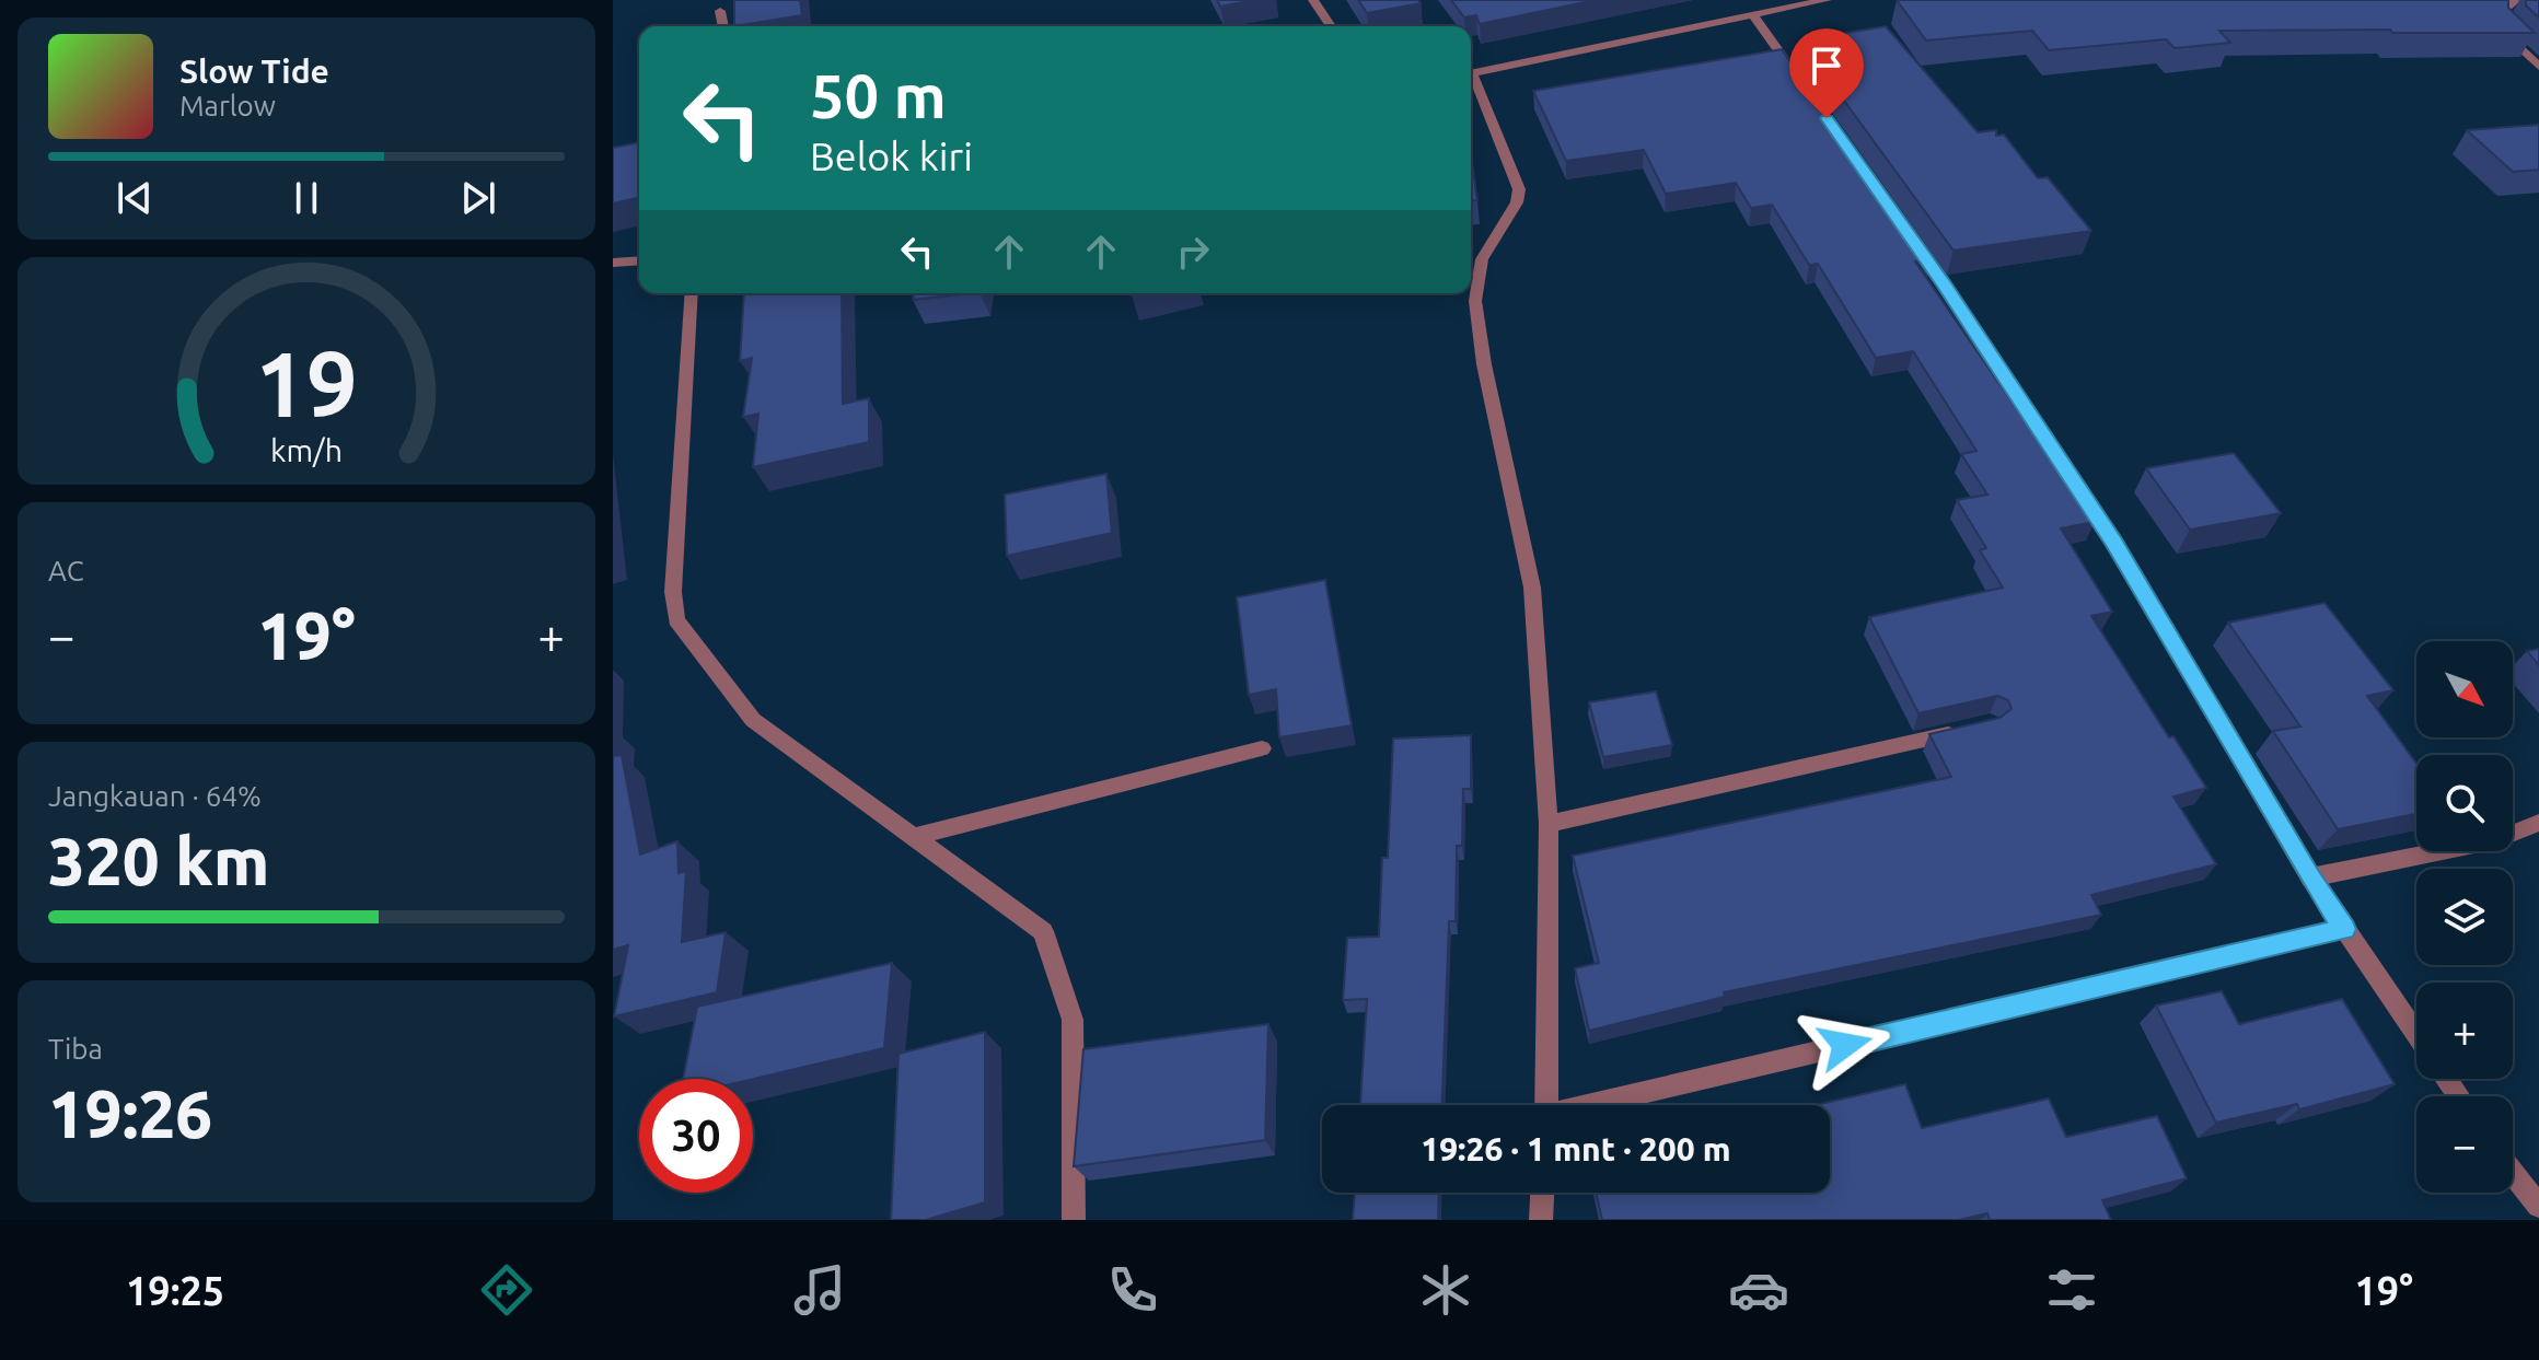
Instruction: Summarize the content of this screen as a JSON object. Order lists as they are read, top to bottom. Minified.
{"north":"bottom right","page":{"turn":["50 m","Belok kiri"],"song":["Slow Tide","Marlow"],"tile":["AC",["Jangkauan · 64%","320 km"],["Tiba","19:26"]],"heat":["−","19°","+"],"map_buttons":["+","−"],"limit":"30","trip":"19:26 · 1 mnt · 200 m","tabs":["19:25","19°"],"gauge":["19","km/h"]}}
